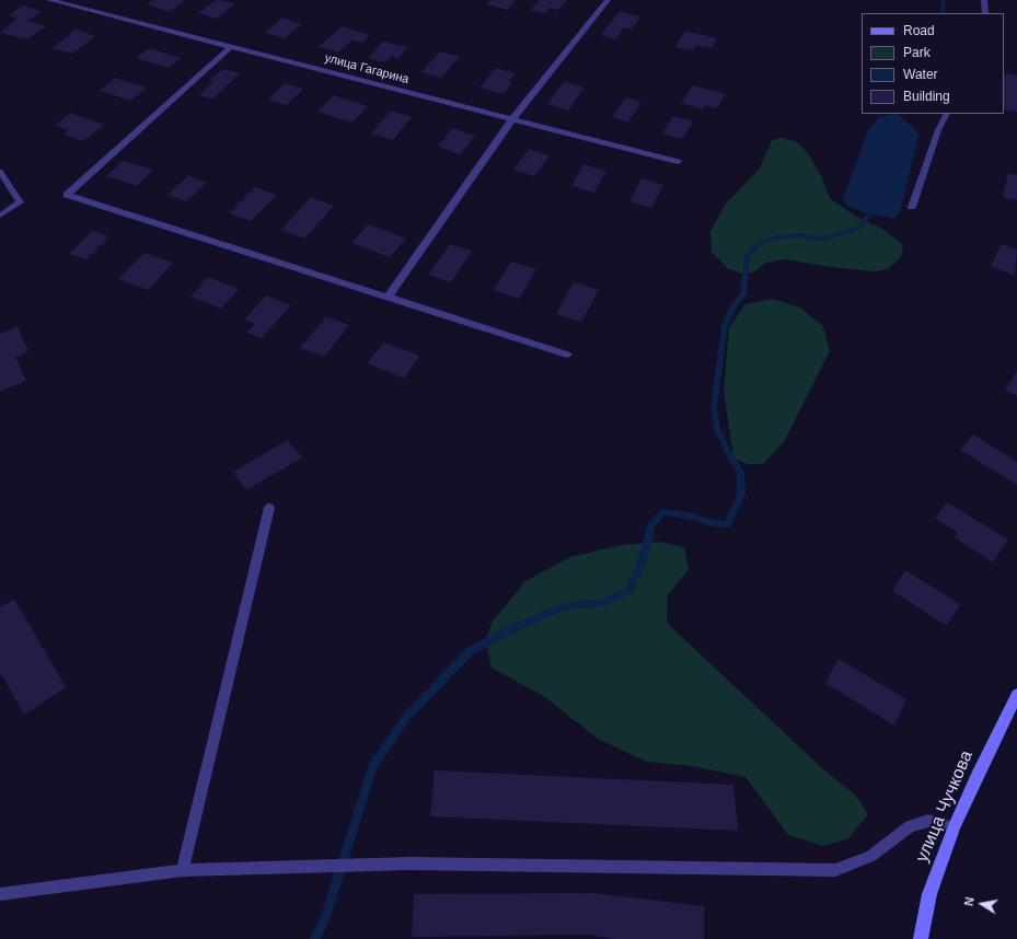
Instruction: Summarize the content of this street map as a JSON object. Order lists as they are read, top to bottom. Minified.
{"streets":{"street":["улица Гагарина","улица Чучкова"]},"legend":["Road","Park","Water","Building"],"north":"left"}
